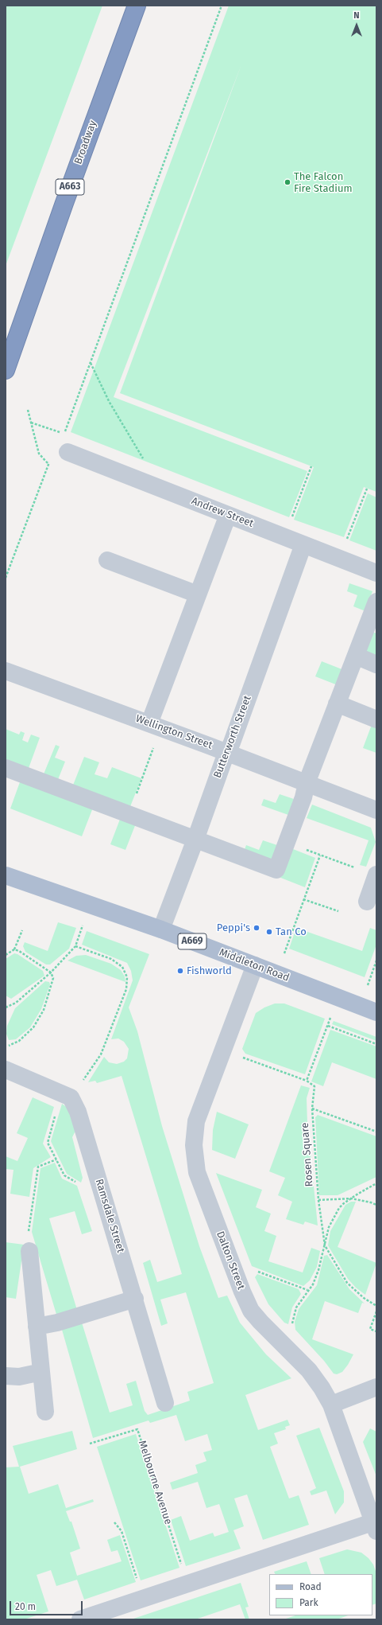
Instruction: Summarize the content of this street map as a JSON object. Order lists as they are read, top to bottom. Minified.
{"streets":{"highway":["Broadway","A663"],"main road":["A669","Middleton Road"],"street":["Andrew Street","Wellington Street","Butterworth Street","Ramsdale Street","Dalton Street"],"path":["Rosen Square","Melbourne Avenue"]},"crossings":[["Andrew Street","Butterworth Street"],["Wellington Street","Butterworth Street"],["Butterworth Street","Middleton Road"],["Middleton Road","Dalton Street"]],"places":["The Falcon Fire Stadium","Peppi's","Tan Co","Fishworld"],"legend":["Road","Park"],"scale_bar":"20 m","north":"top"}
